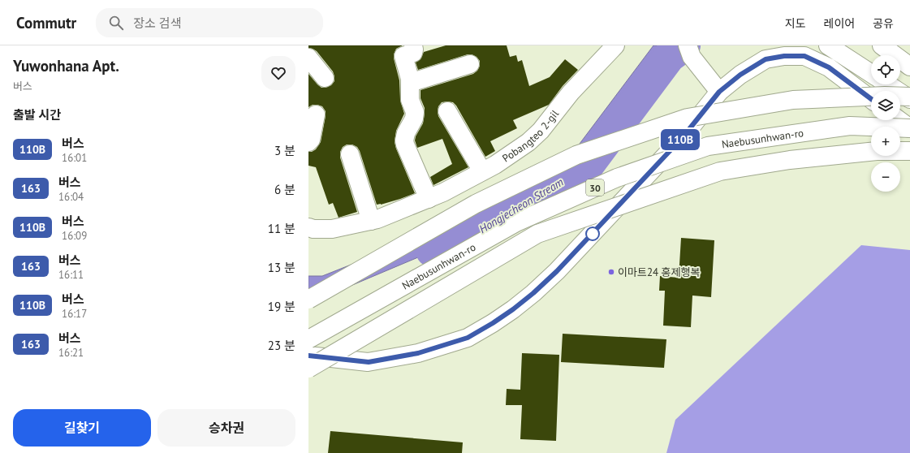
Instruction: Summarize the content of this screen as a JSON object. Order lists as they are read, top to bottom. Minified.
{"streets":{"main road":["Pobangteo 2-gil","Naebusunhwan-ro","30"]},"water":["Hongjecheon Stream"],"places":["이마트24 홍제행복"],"lines":["bus line 110B"],"page":{"header":"Commutr","search":"장소 검색","nav":["지도","레이어","공유"],"heading":[["Yuwonhana Apt.","버스"],"출발 시간"],"on_map":"110B","map_buttons":["+","−"],"list":[{"mark":"110B","name":"버스","note":"16:01","value":"3 분"},{"mark":"163","name":"버스","note":"16:04","value":"6 분"},{"mark":"110B","name":"버스","note":"16:09","value":"11 분"},{"mark":"163","name":"버스","note":"16:11","value":"13 분"},{"mark":"110B","name":"버스","note":"16:17","value":"19 분"},{"mark":"163","name":"버스","note":"16:21","value":"23 분"}],"buttons":["길찾기","승차권"]}}
